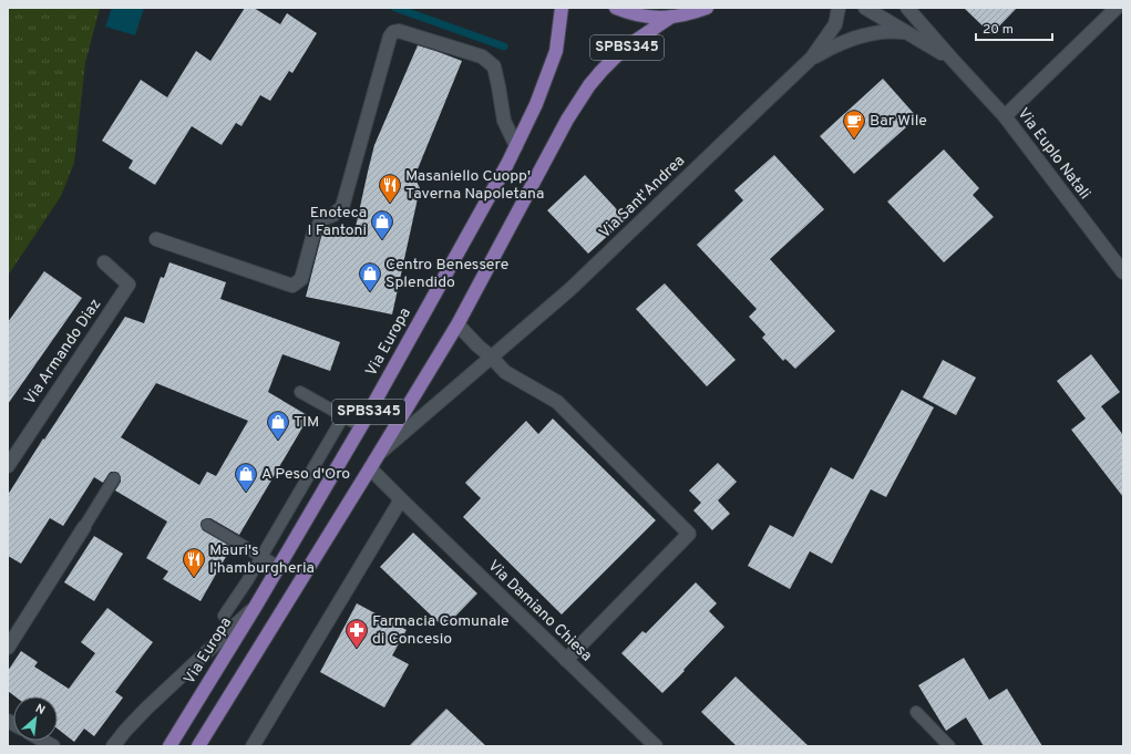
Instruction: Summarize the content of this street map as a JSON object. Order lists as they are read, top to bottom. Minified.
{"streets":{"main road":["SPBS345","Via Europa"],"street":["Via Euplo Natali","Via Sant'Andrea","Via Armando Diaz","Via Damiano Chiesa"]},"crossings":[["SPBS345","Via Sant'Andrea"],["Via Euplo Natali","Via Sant'Andrea"]],"places":{"cafe":["Bar Wile"],"restaurant":["Masaniello Cuopp' Taverna Napoletana","Mauri's l'hamburgheria"],"shop":["Enoteca I Fantoni","Centro Benessere Splendido","TIM","A Peso d'Oro"],"pharmacy":["Farmacia Comunale di Concesio"]},"scale_bar":"20 m","north":"top right"}
